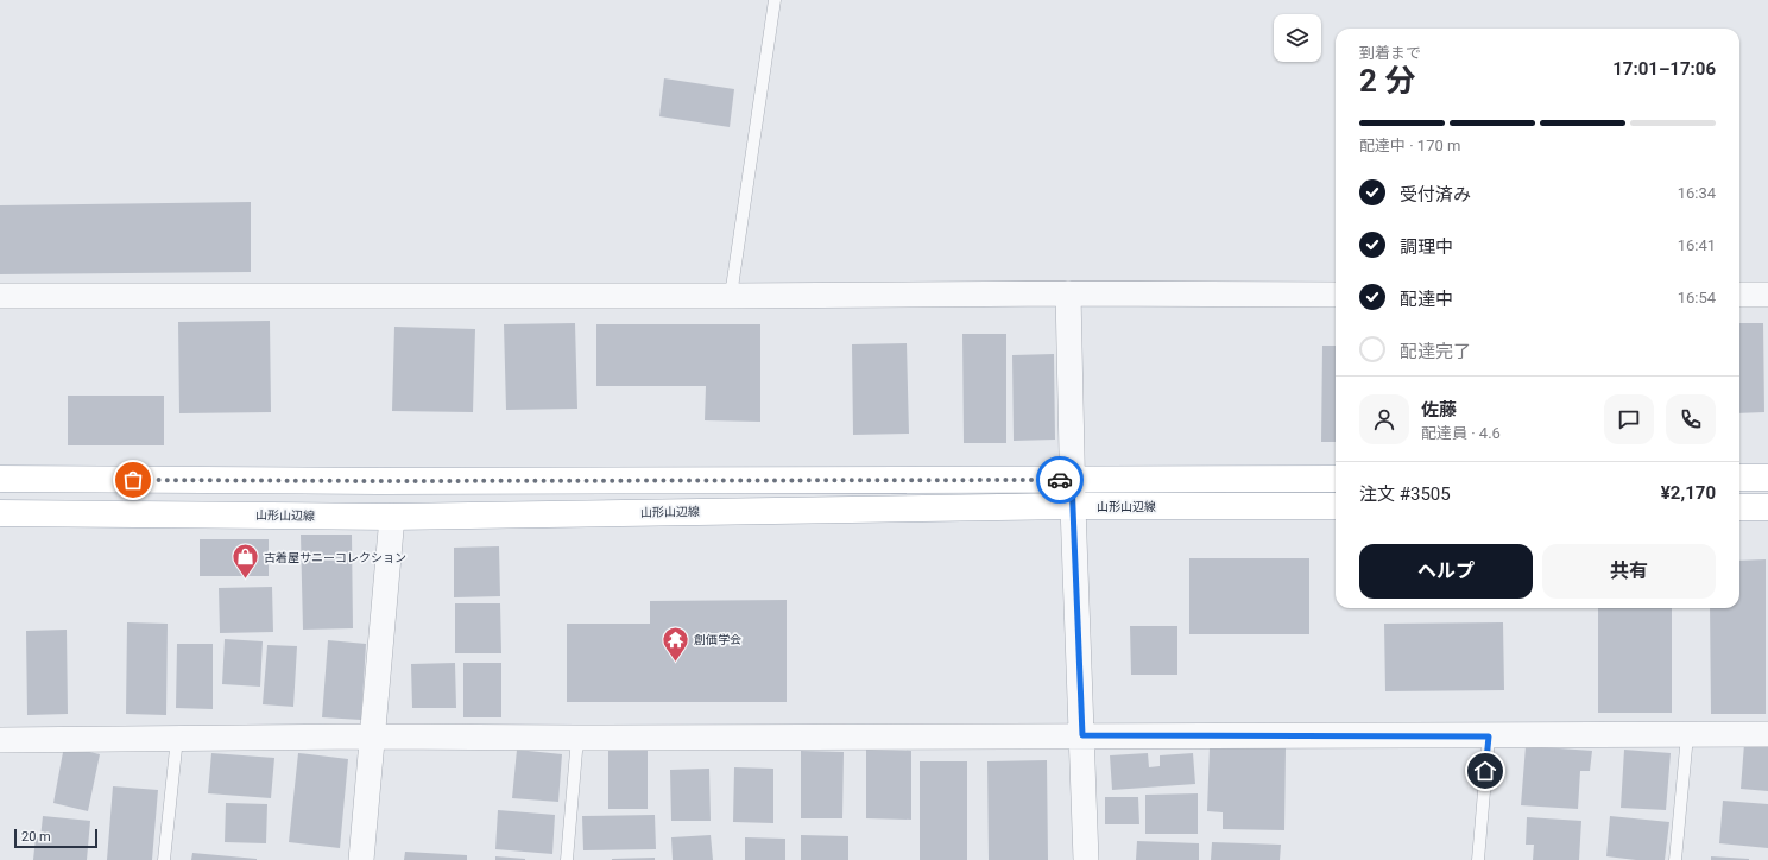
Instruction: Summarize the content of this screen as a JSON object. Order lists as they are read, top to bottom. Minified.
{"streets":{"main road":["山形山辺線"]},"places":{"shop":["古着屋サニーコレクション"],"temple":["創価学会"]},"scale_bar":"20 m","page":{"heading":["2 分","到着まで","17:01–17:06"],"panel":["佐藤","配達員 · 4.6","注文 #3505","¥2,170"],"bar":"配達中 · 170 m","list":[["受付済み","16:34"],["調理中","16:41"],["配達中","16:54"],"配達完了"],"buttons":["ヘルプ","共有"],"scale":"20 m"}}
